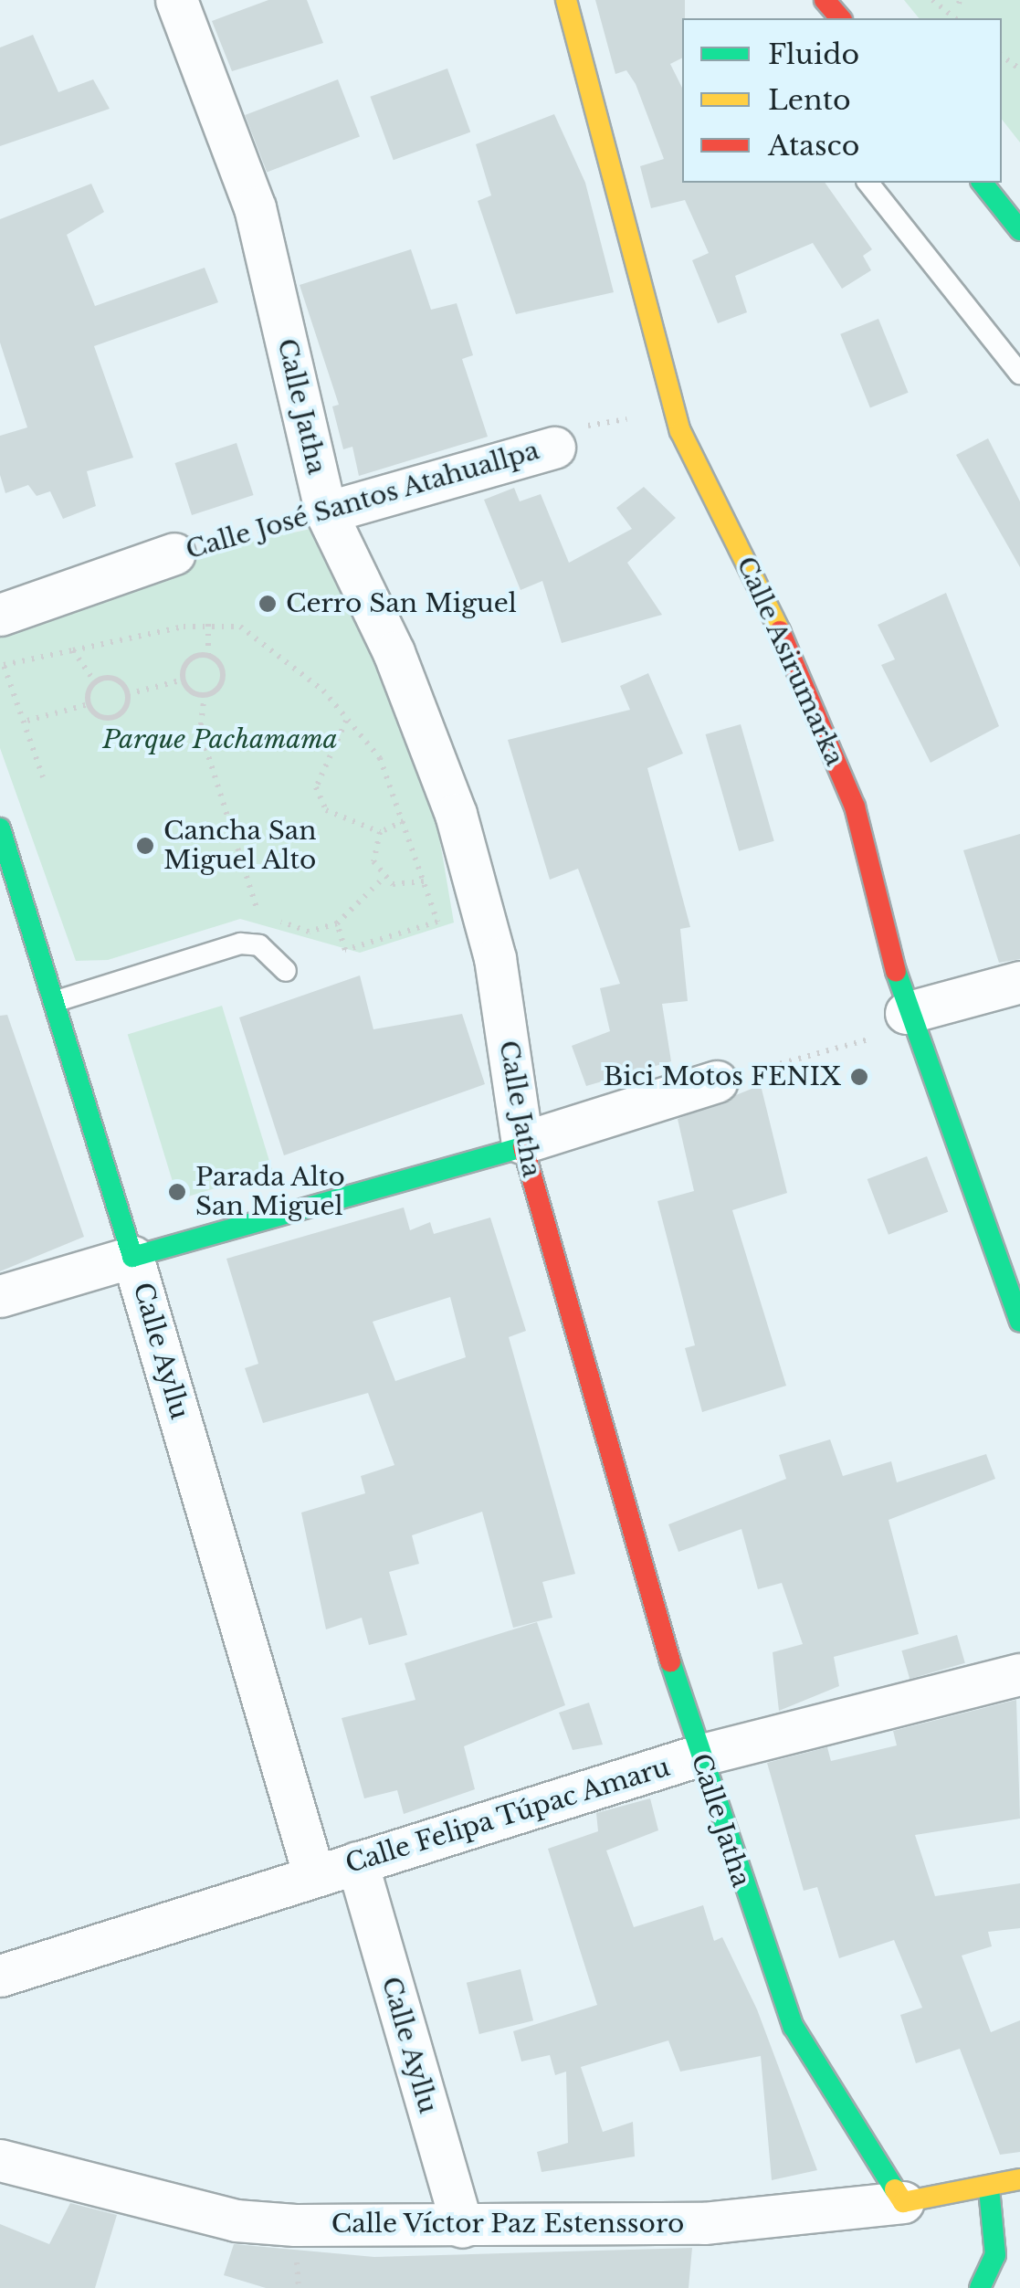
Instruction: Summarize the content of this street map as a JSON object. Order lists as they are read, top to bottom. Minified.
{"streets":{"main road":["Calle Jatha","Calle Asirumarka","Calle Ayllu","Calle Víctor Paz Estenssoro"],"street":["Calle José Santos Atahuallpa","Calle Felipa Túpac Amaru"]},"crossings":[["Calle Jatha","Calle José Santos Atahuallpa"],["Calle Jatha","Calle Felipa Túpac Amaru"],["Calle Jatha","Calle Víctor Paz Estenssoro"],["Calle Ayllu","Calle Felipa Túpac Amaru"],["Calle Ayllu","Calle Víctor Paz Estenssoro"]],"parks":["Parque Pachamama"],"places":["Cerro San Miguel","Cancha San Miguel Alto","Bici Motos FENIX","Parada Alto San Miguel"],"legend":["Fluido","Lento","Atasco"]}
